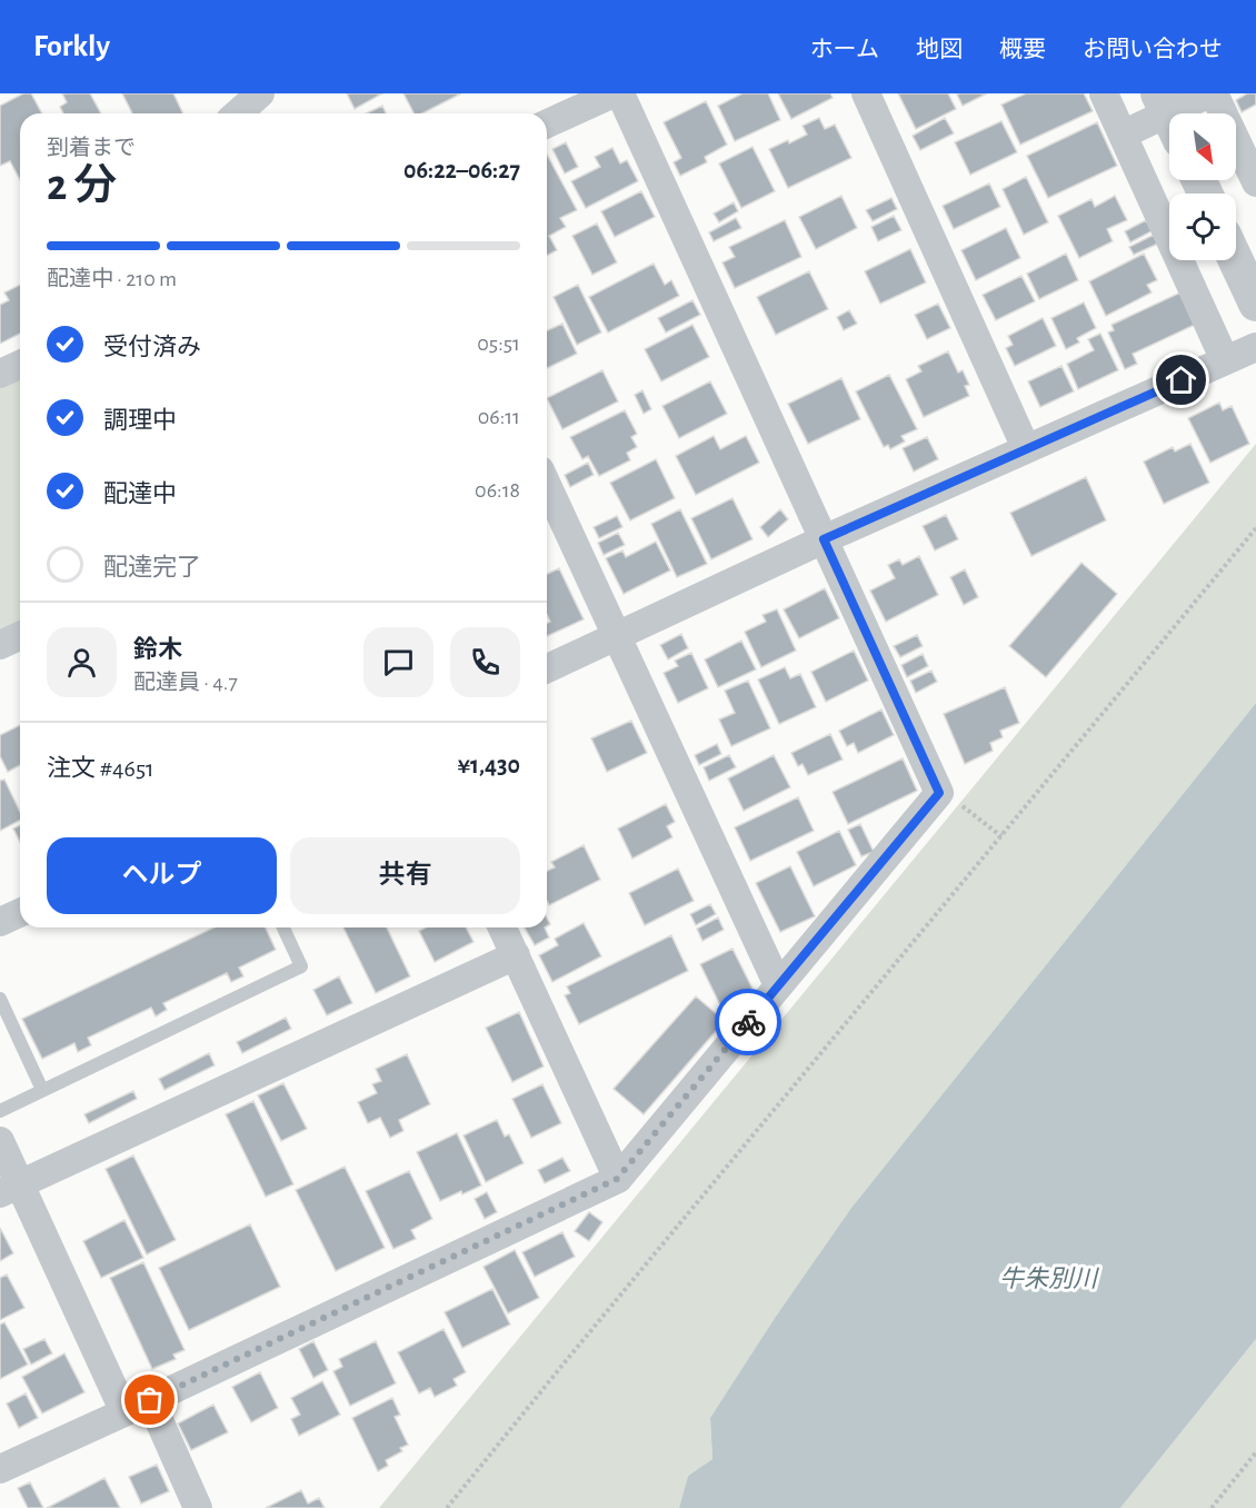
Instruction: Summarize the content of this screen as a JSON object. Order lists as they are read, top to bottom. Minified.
{"water":["牛朱別川"],"north":"bottom right","page":{"header":"Forkly","nav":["ホーム","地図","概要","お問い合わせ"],"heading":["2 分","到着まで","06:22–06:27"],"panel":["鈴木","配達員 · 4.7","注文 #4651","¥1,430"],"bar":"配達中 · 210 m","list":[["受付済み","05:51"],["調理中","06:11"],["配達中","06:18"],"配達完了"],"buttons":["ヘルプ","共有"]}}
